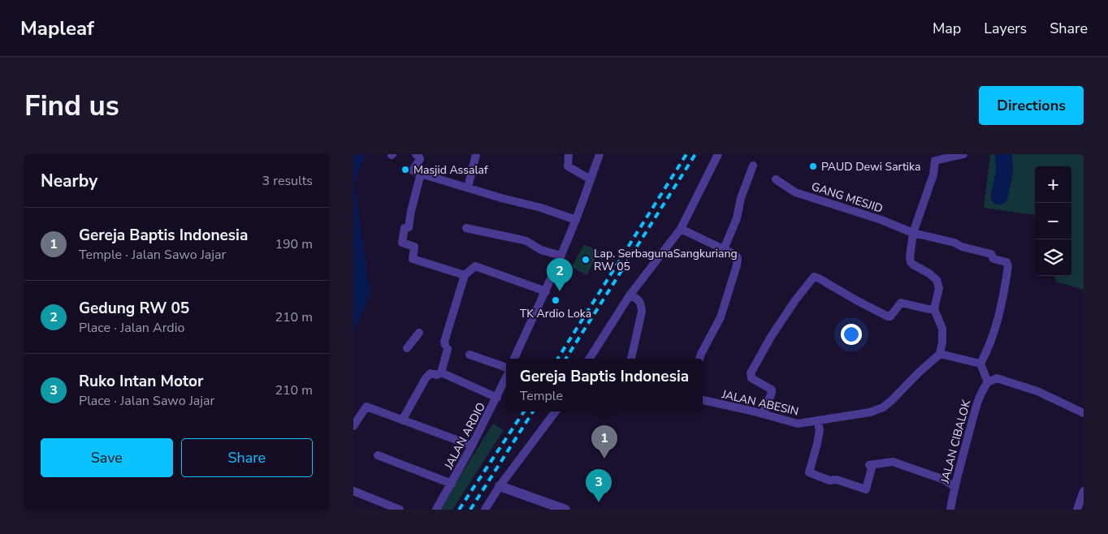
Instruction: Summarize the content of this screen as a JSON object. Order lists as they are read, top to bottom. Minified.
{"streets":{"street":["GANG MESJID","JALAN ABESIN","JALAN ARDIO","JALAN CIBALOK"]},"places":["PAUD Dewi Sartika","Masjid Assalaf","Lap. SerbagunaSangkuriang RW 05","TK Ardio Loka"],"page":{"header":"Mapleaf","nav":["Map","Layers","Share"],"buttons":["Directions",["Save","Share"]],"title":"Find us","heading":["Nearby","3 results"],"map_buttons":["+","−"],"list":[{"mark":"1","name":"Gereja Baptis Indonesia","note":"Temple · Jalan Sawo Jajar","value":"190 m"},{"mark":"2","name":"Gedung RW 05","note":"Place · Jalan Ardio","value":"210 m"},{"mark":"3","name":"Ruko Intan Motor","note":"Place · Jalan Sawo Jajar","value":"210 m"}],"pins":["2","1","3"],"popup":["Gereja Baptis Indonesia","Temple"]}}
